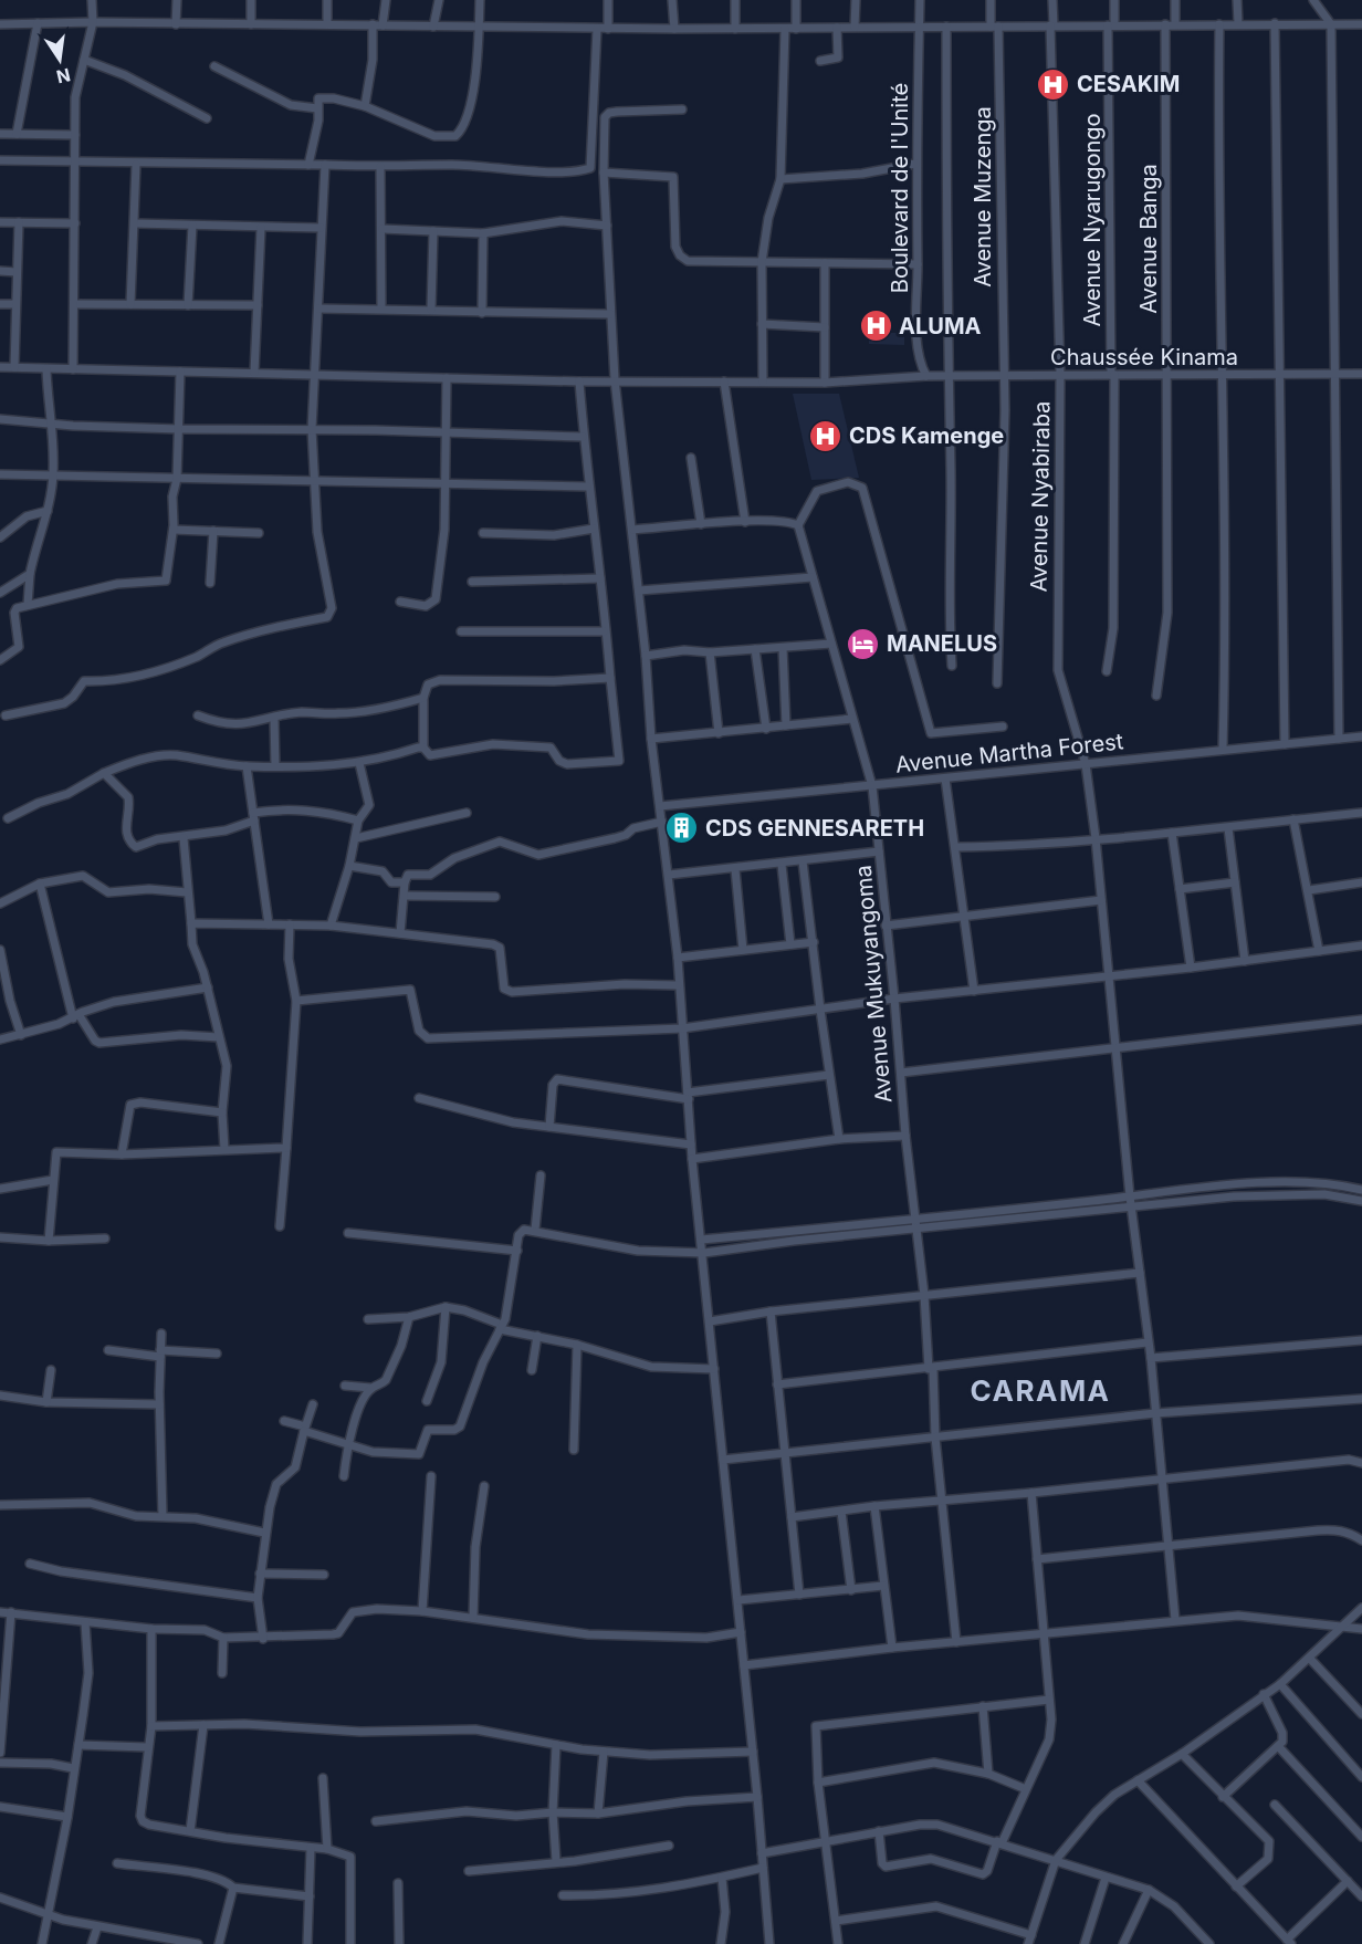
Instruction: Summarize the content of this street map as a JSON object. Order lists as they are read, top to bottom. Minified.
{"streets":{"street":["Boulevard de l'Unité","Avenue Muzenga","Avenue Nyarugongo","Avenue Banga","Chaussée Kinama","Avenue Nyabiraba","Avenue Martha Forest","Avenue Mukuyangoma"]},"crossings":[["Boulevard de l'Unité","Chaussée Kinama"],["Avenue Muzenga","Chaussée Kinama"],["Avenue Nyarugongo","Chaussée Kinama"],["Avenue Banga","Chaussée Kinama"],["Chaussée Kinama","Avenue Nyabiraba"],["Avenue Nyabiraba","Avenue Martha Forest"],["Avenue Martha Forest","Avenue Mukuyangoma"]],"districts":["CARAMA"],"places":{"hospital":["CESAKIM","ALUMA","CDS Kamenge"],"hotel":["MANELUS"],"building":["CDS GENNESARETH"]},"north":"bottom"}
